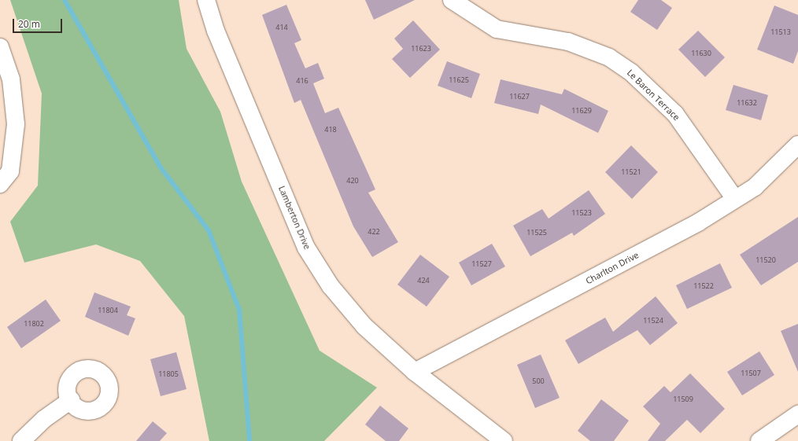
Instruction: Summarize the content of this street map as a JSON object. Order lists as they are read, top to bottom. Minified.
{"streets":{"street":["Le Baron Terrace","Lamberton Drive","Charlton Drive"]},"crossings":[["Le Baron Terrace","Charlton Drive"],["Lamberton Drive","Charlton Drive"]],"house_numbers":["414","11513","11623","11630","11625","416","11627","11632","11629","418","11521","420","11523","422","11525","11520","11527","424","11522","11804","11524","11802","11507","11805","500","11509"],"scale_bar":"20 m"}
